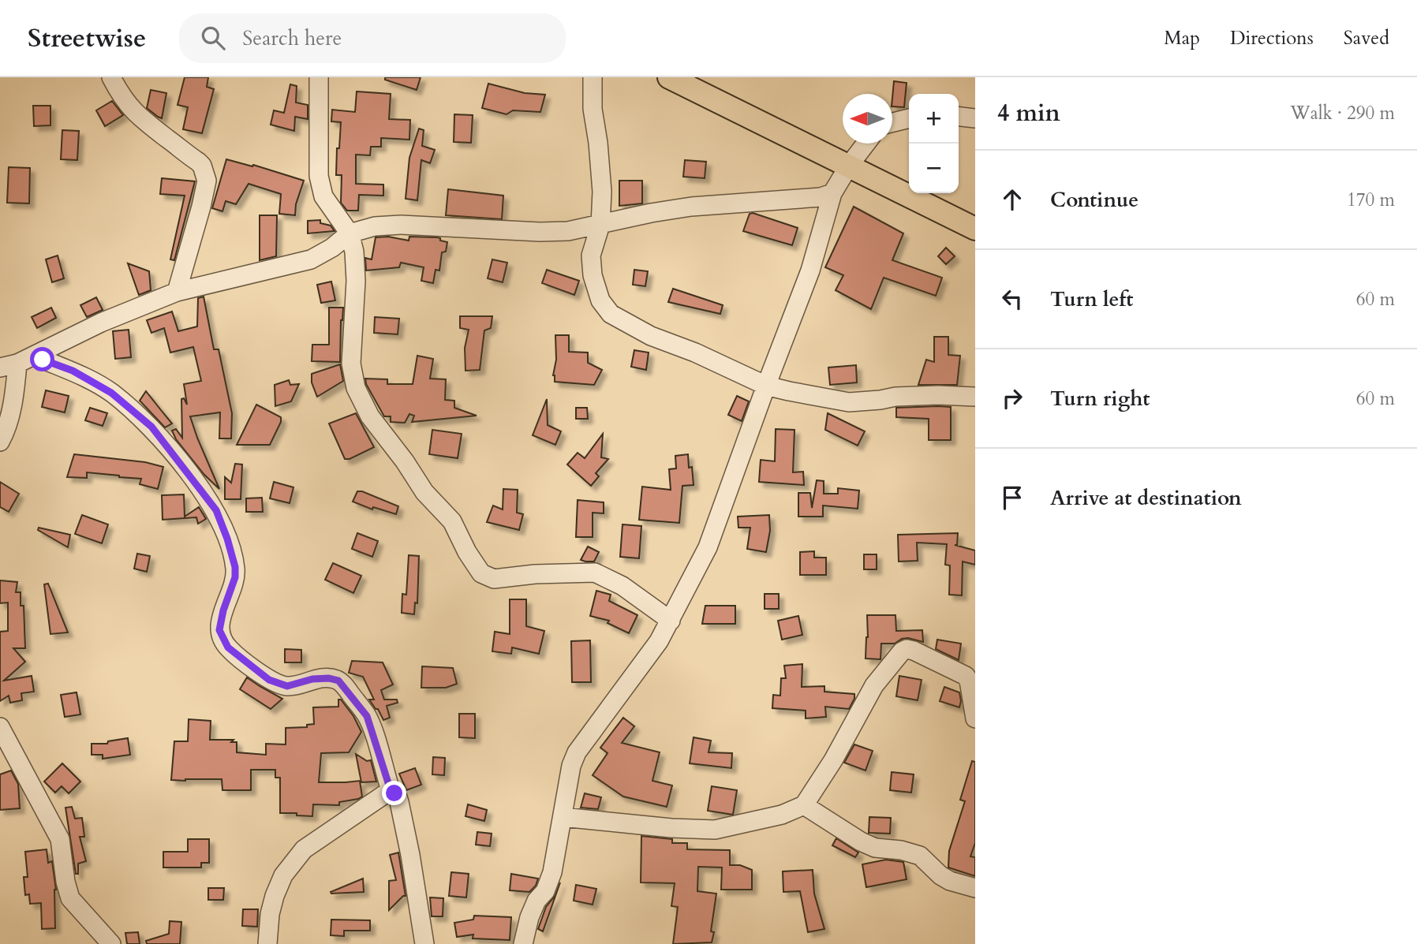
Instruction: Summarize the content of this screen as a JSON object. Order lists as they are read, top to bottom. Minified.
{"north":"left","page":{"header":"Streetwise","search":"Search here","nav":["Map","Directions","Saved"],"heading":["4 min","Walk · 290 m"],"map_buttons":["+","−"],"list":[["Continue","170 m"],["Turn left","60 m"],["Turn right","60 m"],"Arrive at destination"]}}
